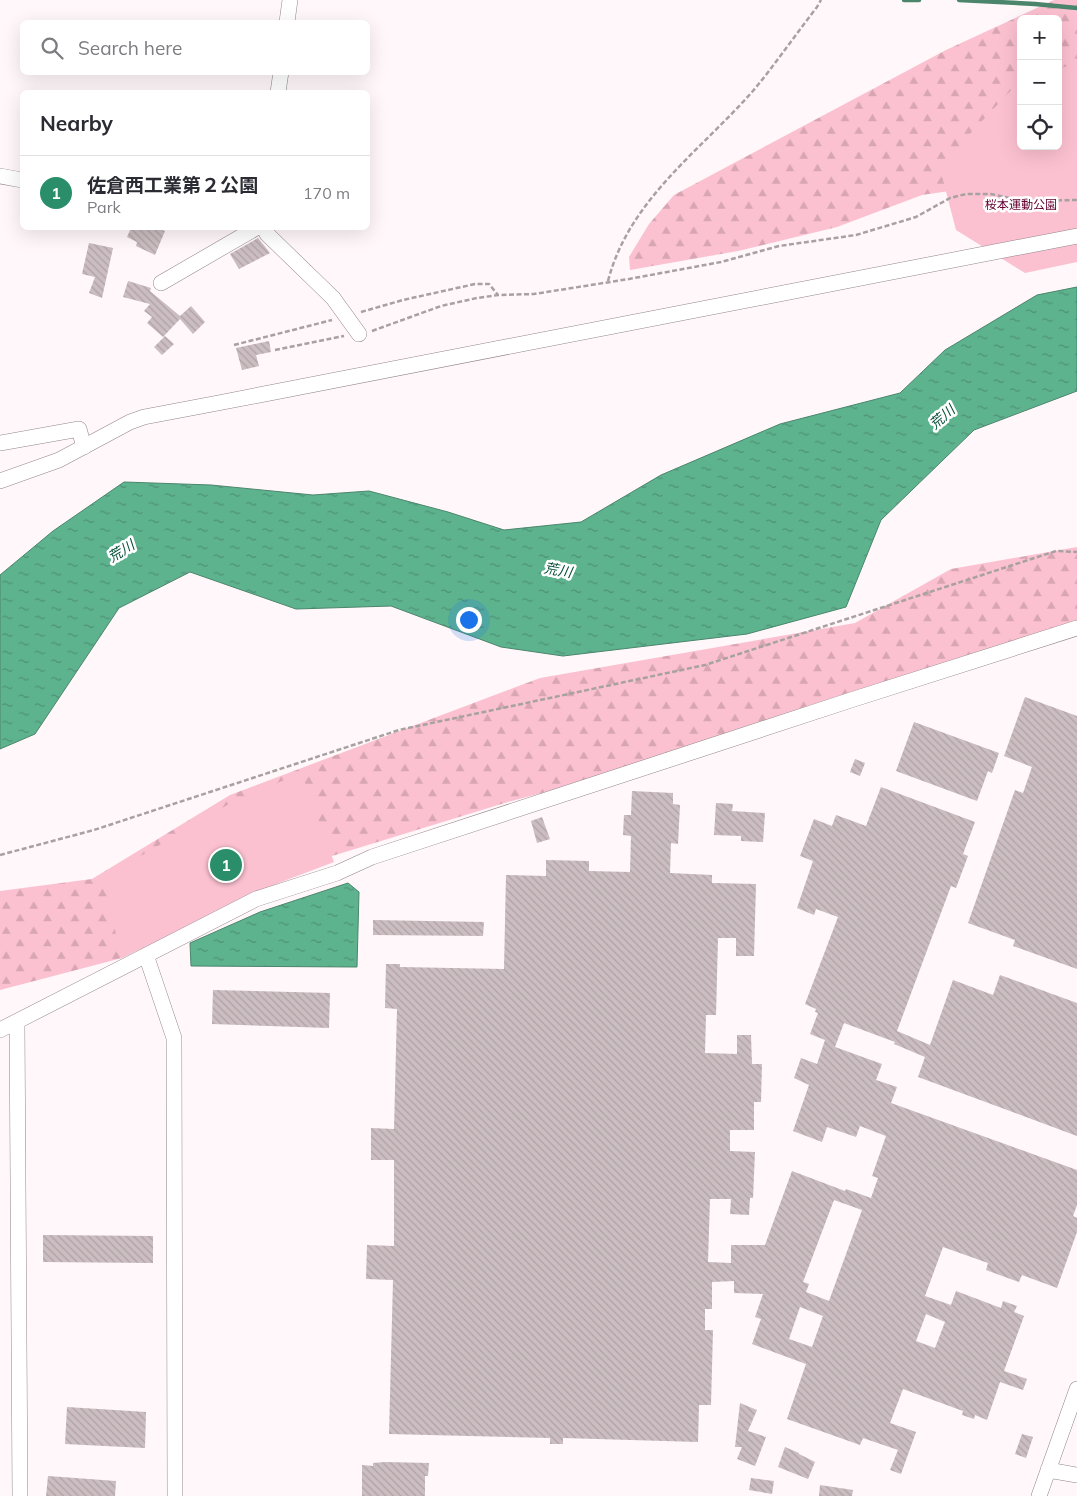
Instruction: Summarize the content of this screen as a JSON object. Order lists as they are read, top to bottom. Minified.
{"water":["荒川"],"parks":["桜本運動公園"],"page":{"map_buttons":["+","−"],"search":"Search here","heading":"Nearby","list":[{"mark":"1","name":"佐倉西工業第２公園","note":"Park","value":"170 m"}],"pins":"1"}}
